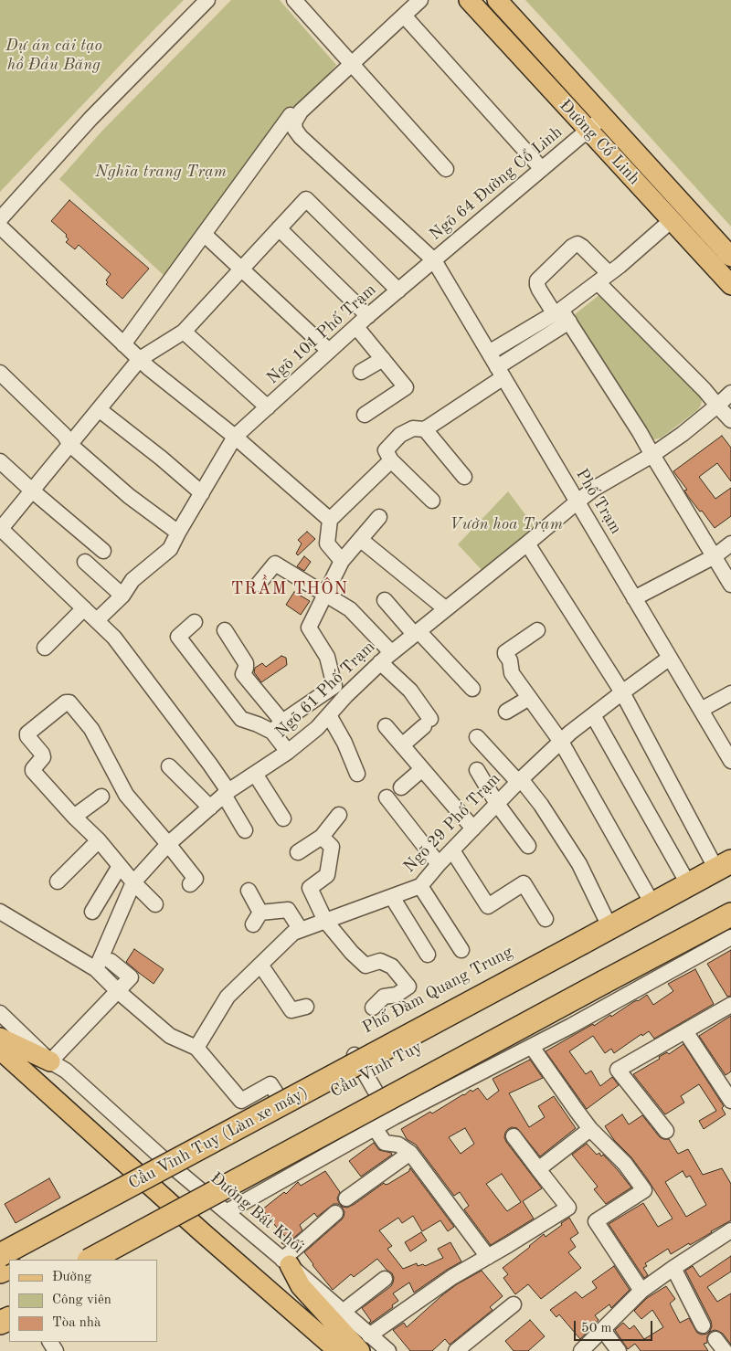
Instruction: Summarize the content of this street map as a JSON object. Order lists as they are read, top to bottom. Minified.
{"streets":{"highway":["Cầu Vĩnh Tuy","Cầu Vĩnh Tuy (Làn xe máy)"],"main road":["Đường Cổ Linh"],"street":["Ngõ 64 Đường Cổ Linh","Ngõ 101 Phố Trạm","Phố Trạm","Ngõ 61 Phố Trạm","Ngõ 29 Phố Trạm","Phố Đàm Quang Trung","Đường Bát Khối"]},"crossings":[["Đường Cổ Linh","Ngõ 64 Đường Cổ Linh"],["Ngõ 64 Đường Cổ Linh","Ngõ 101 Phố Trạm"],["Ngõ 64 Đường Cổ Linh","Phố Trạm"],["Ngõ 101 Phố Trạm","Phố Trạm"],["Phố Trạm","Ngõ 61 Phố Trạm"],["Phố Trạm","Ngõ 29 Phố Trạm"],["Phố Đàm Quang Trung","Cầu Vĩnh Tuy"],["Phố Đàm Quang Trung","Đường Bát Khối"],["Cầu Vĩnh Tuy","Cầu Vĩnh Tuy (Làn xe máy)"]],"districts":["TRẦM THÔN"],"parks":["Dự án cải tạo hồ Đầu Băng","Nghĩa trang Trạm","Vườn hoa Trạm"],"legend":["Đường","Công viên","Tòa nhà"],"scale_bar":"50 m"}
